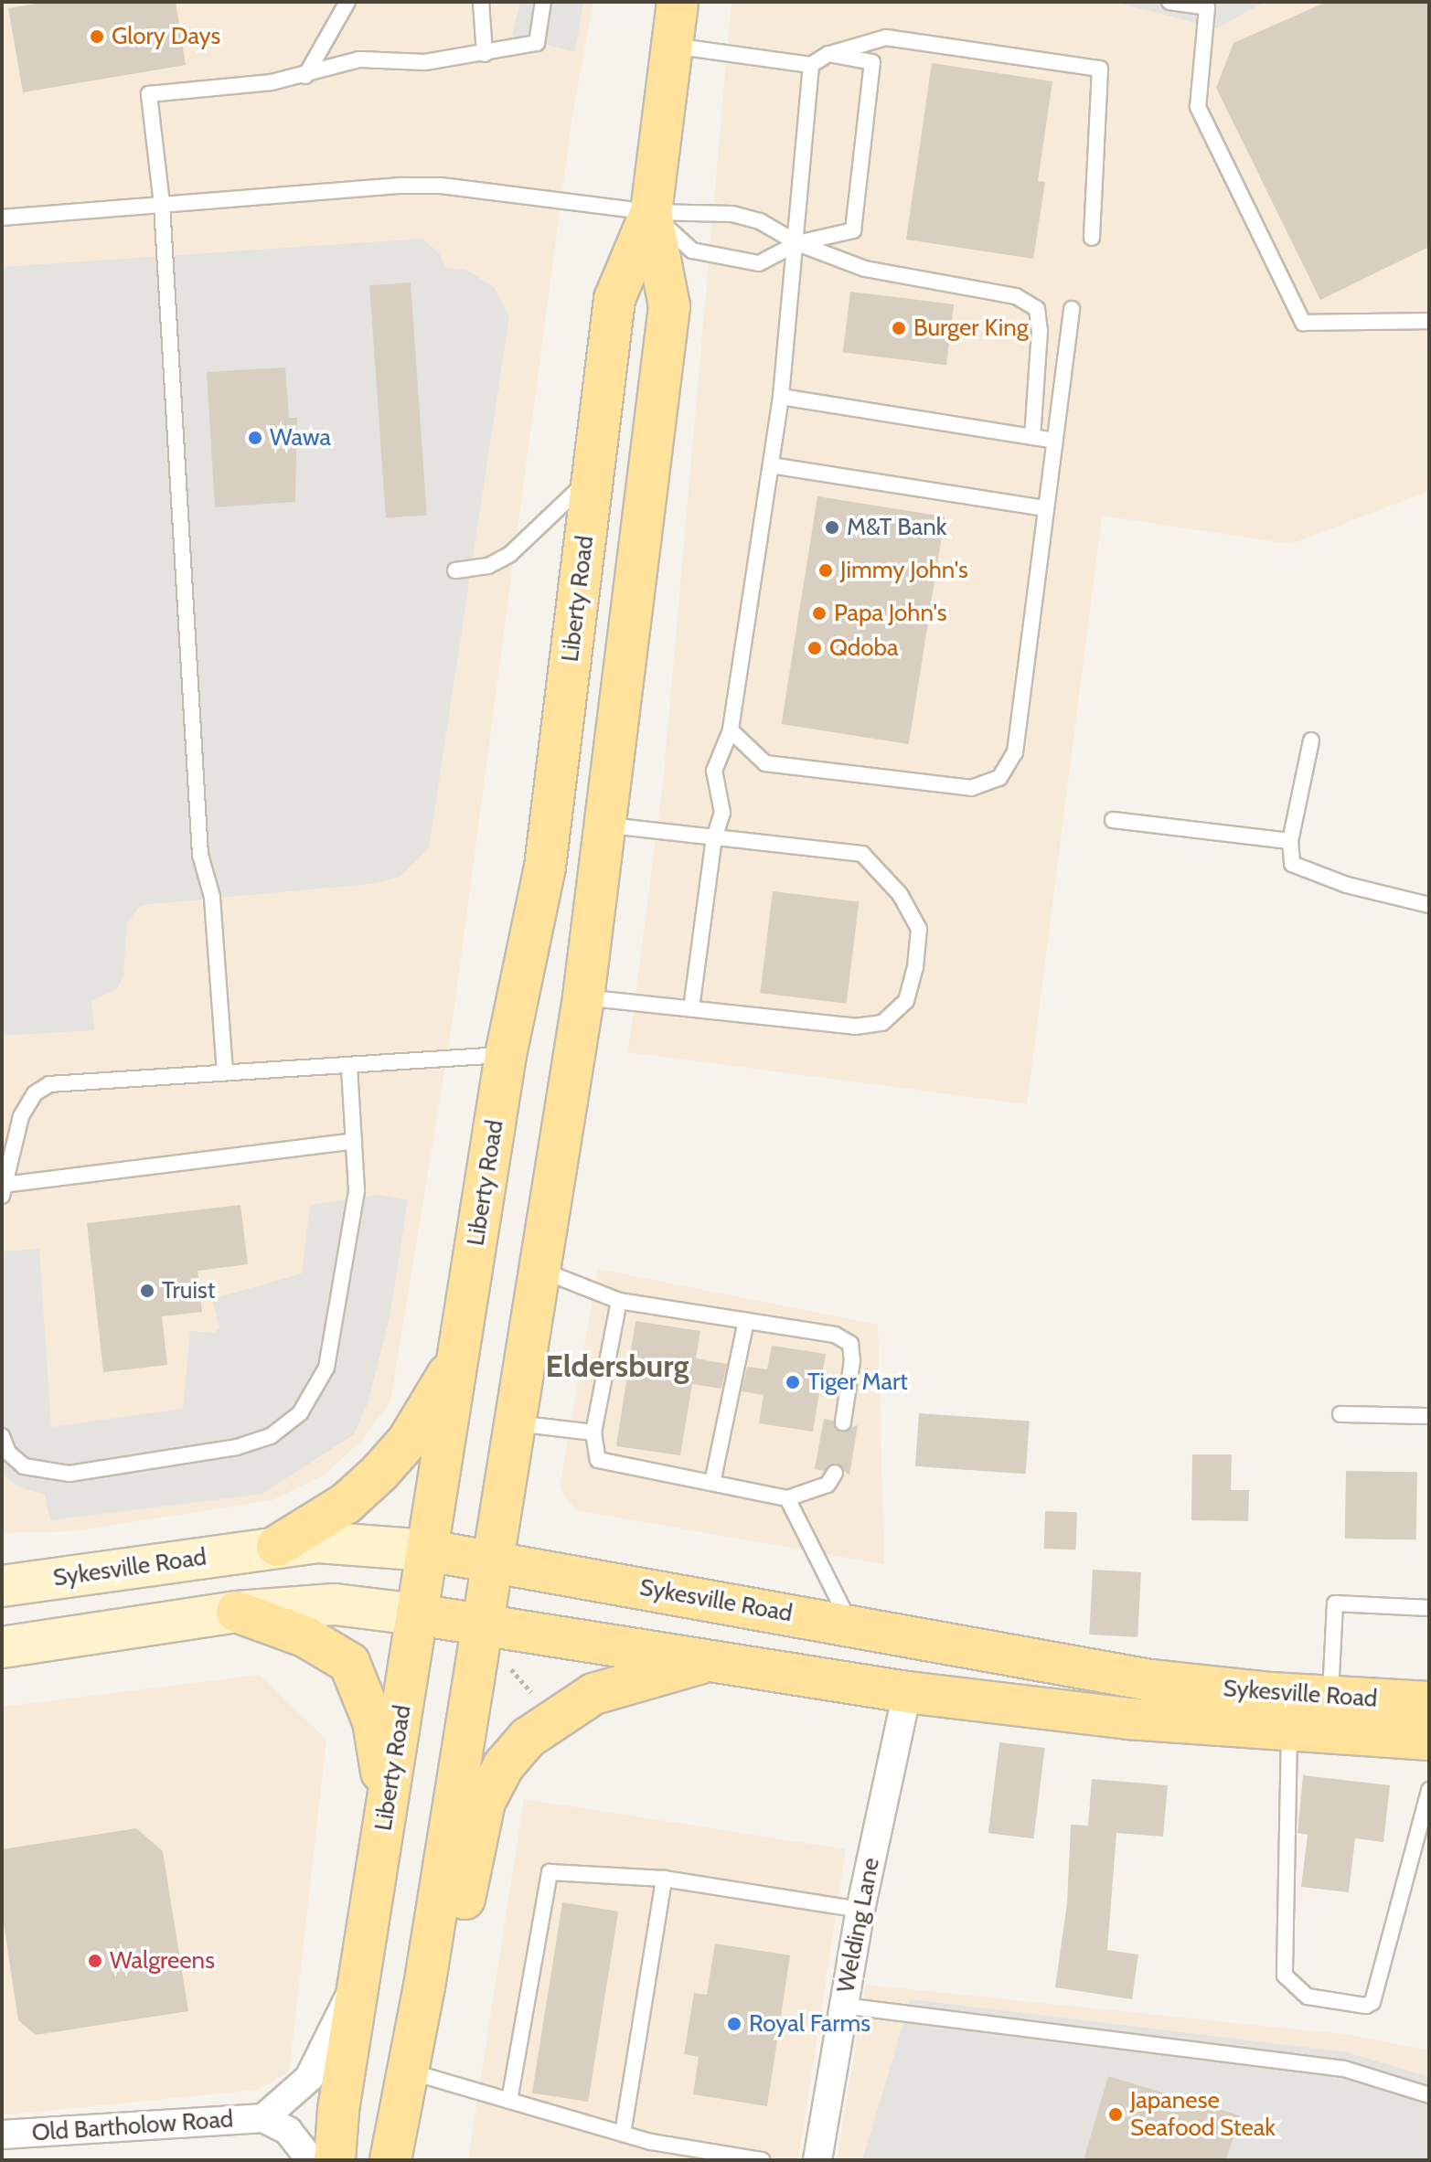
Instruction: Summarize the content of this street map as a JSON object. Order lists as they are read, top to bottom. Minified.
{"streets":{"main road":["Liberty Road","Sykesville Road"],"street":["Welding Lane","Old Bartholow Road"]},"crossings":[["Liberty Road","Sykesville Road"],["Liberty Road","Old Bartholow Road"],["Sykesville Road","Welding Lane"]],"districts":["Eldersburg"],"places":["Glory Days","Burger King","Wawa","M&T Bank","Jimmy John's","Papa John's","Qdoba","Truist","Tiger Mart","Walgreens","Royal Farms","Japanese Seafood Steak"]}
